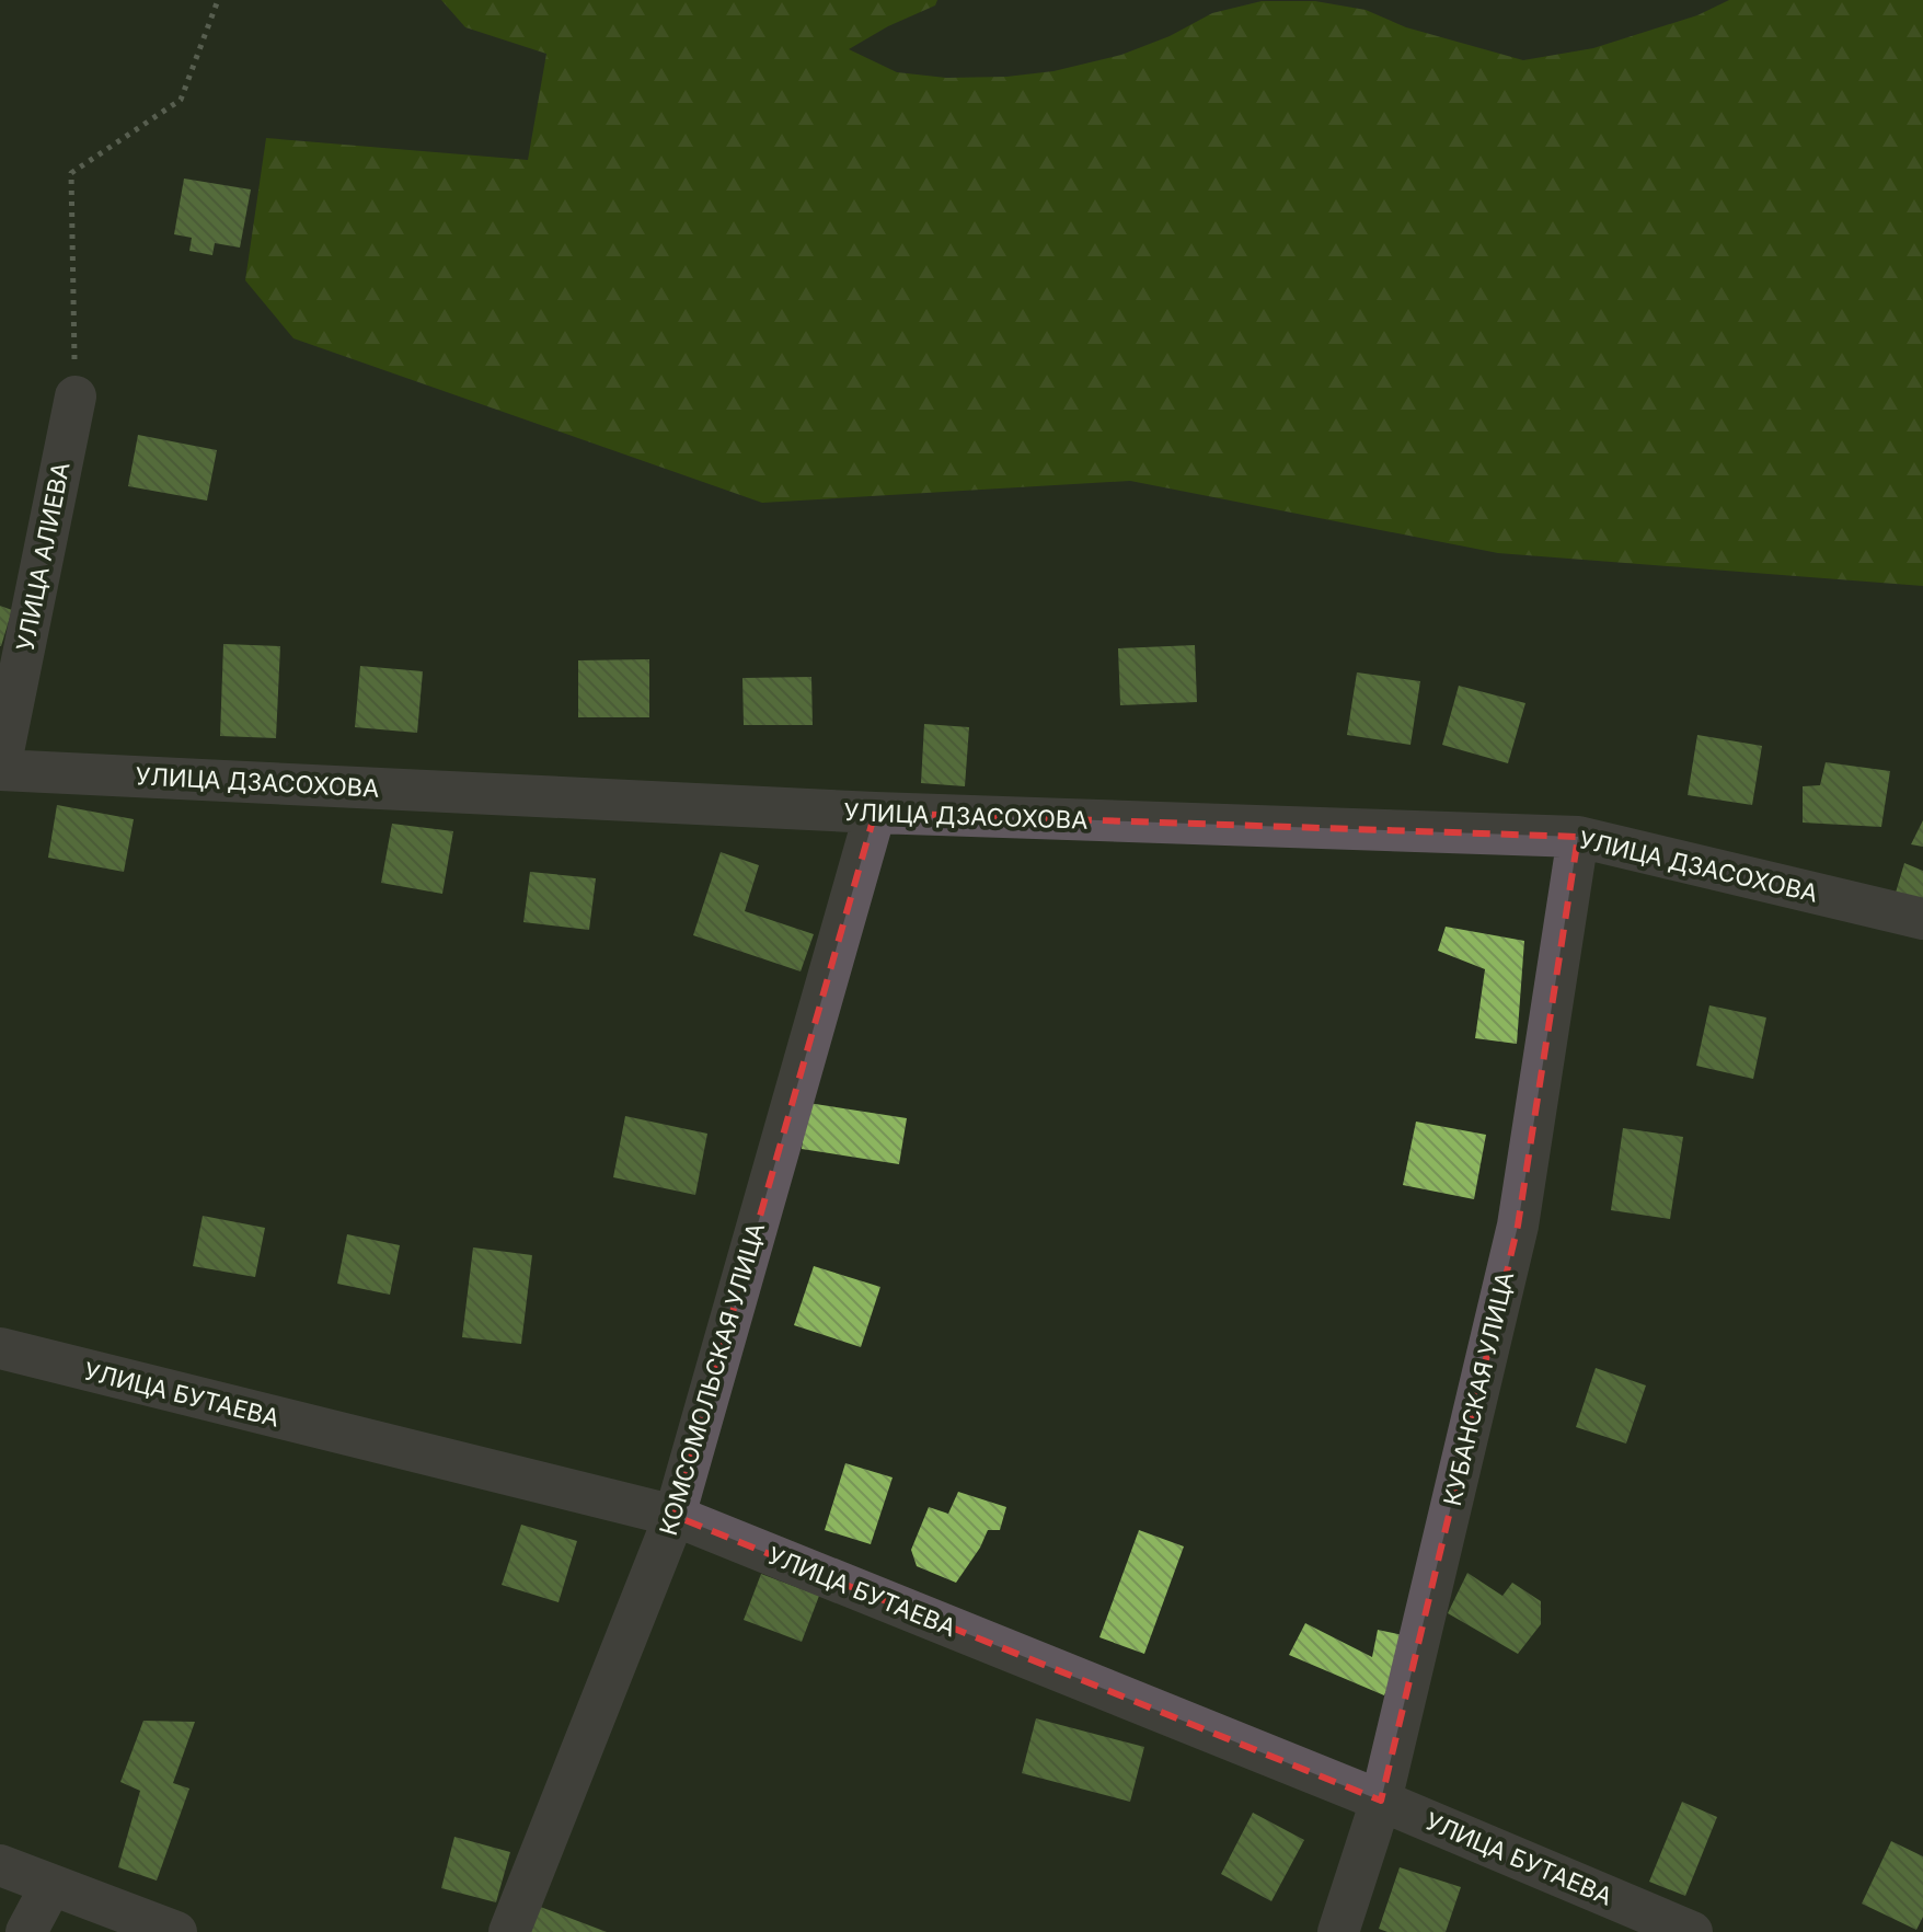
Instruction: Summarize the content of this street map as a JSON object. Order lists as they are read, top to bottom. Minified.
{"streets":{"street":["УЛИЦА АЛИЕВА","УЛИЦА ДЗАСОХОВА","КОМСОМОЛЬСКАЯ УЛИЦА","КУБАНСКАЯ УЛИЦА","УЛИЦА БУТАЕВА"]},"crossings":[["УЛИЦА АЛИЕВА","УЛИЦА ДЗАСОХОВА"],["УЛИЦА ДЗАСОХОВА","КОМСОМОЛЬСКАЯ УЛИЦА"],["УЛИЦА ДЗАСОХОВА","КУБАНСКАЯ УЛИЦА"],["КОМСОМОЛЬСКАЯ УЛИЦА","УЛИЦА БУТАЕВА"],["КУБАНСКАЯ УЛИЦА","УЛИЦА БУТАЕВА"]]}
